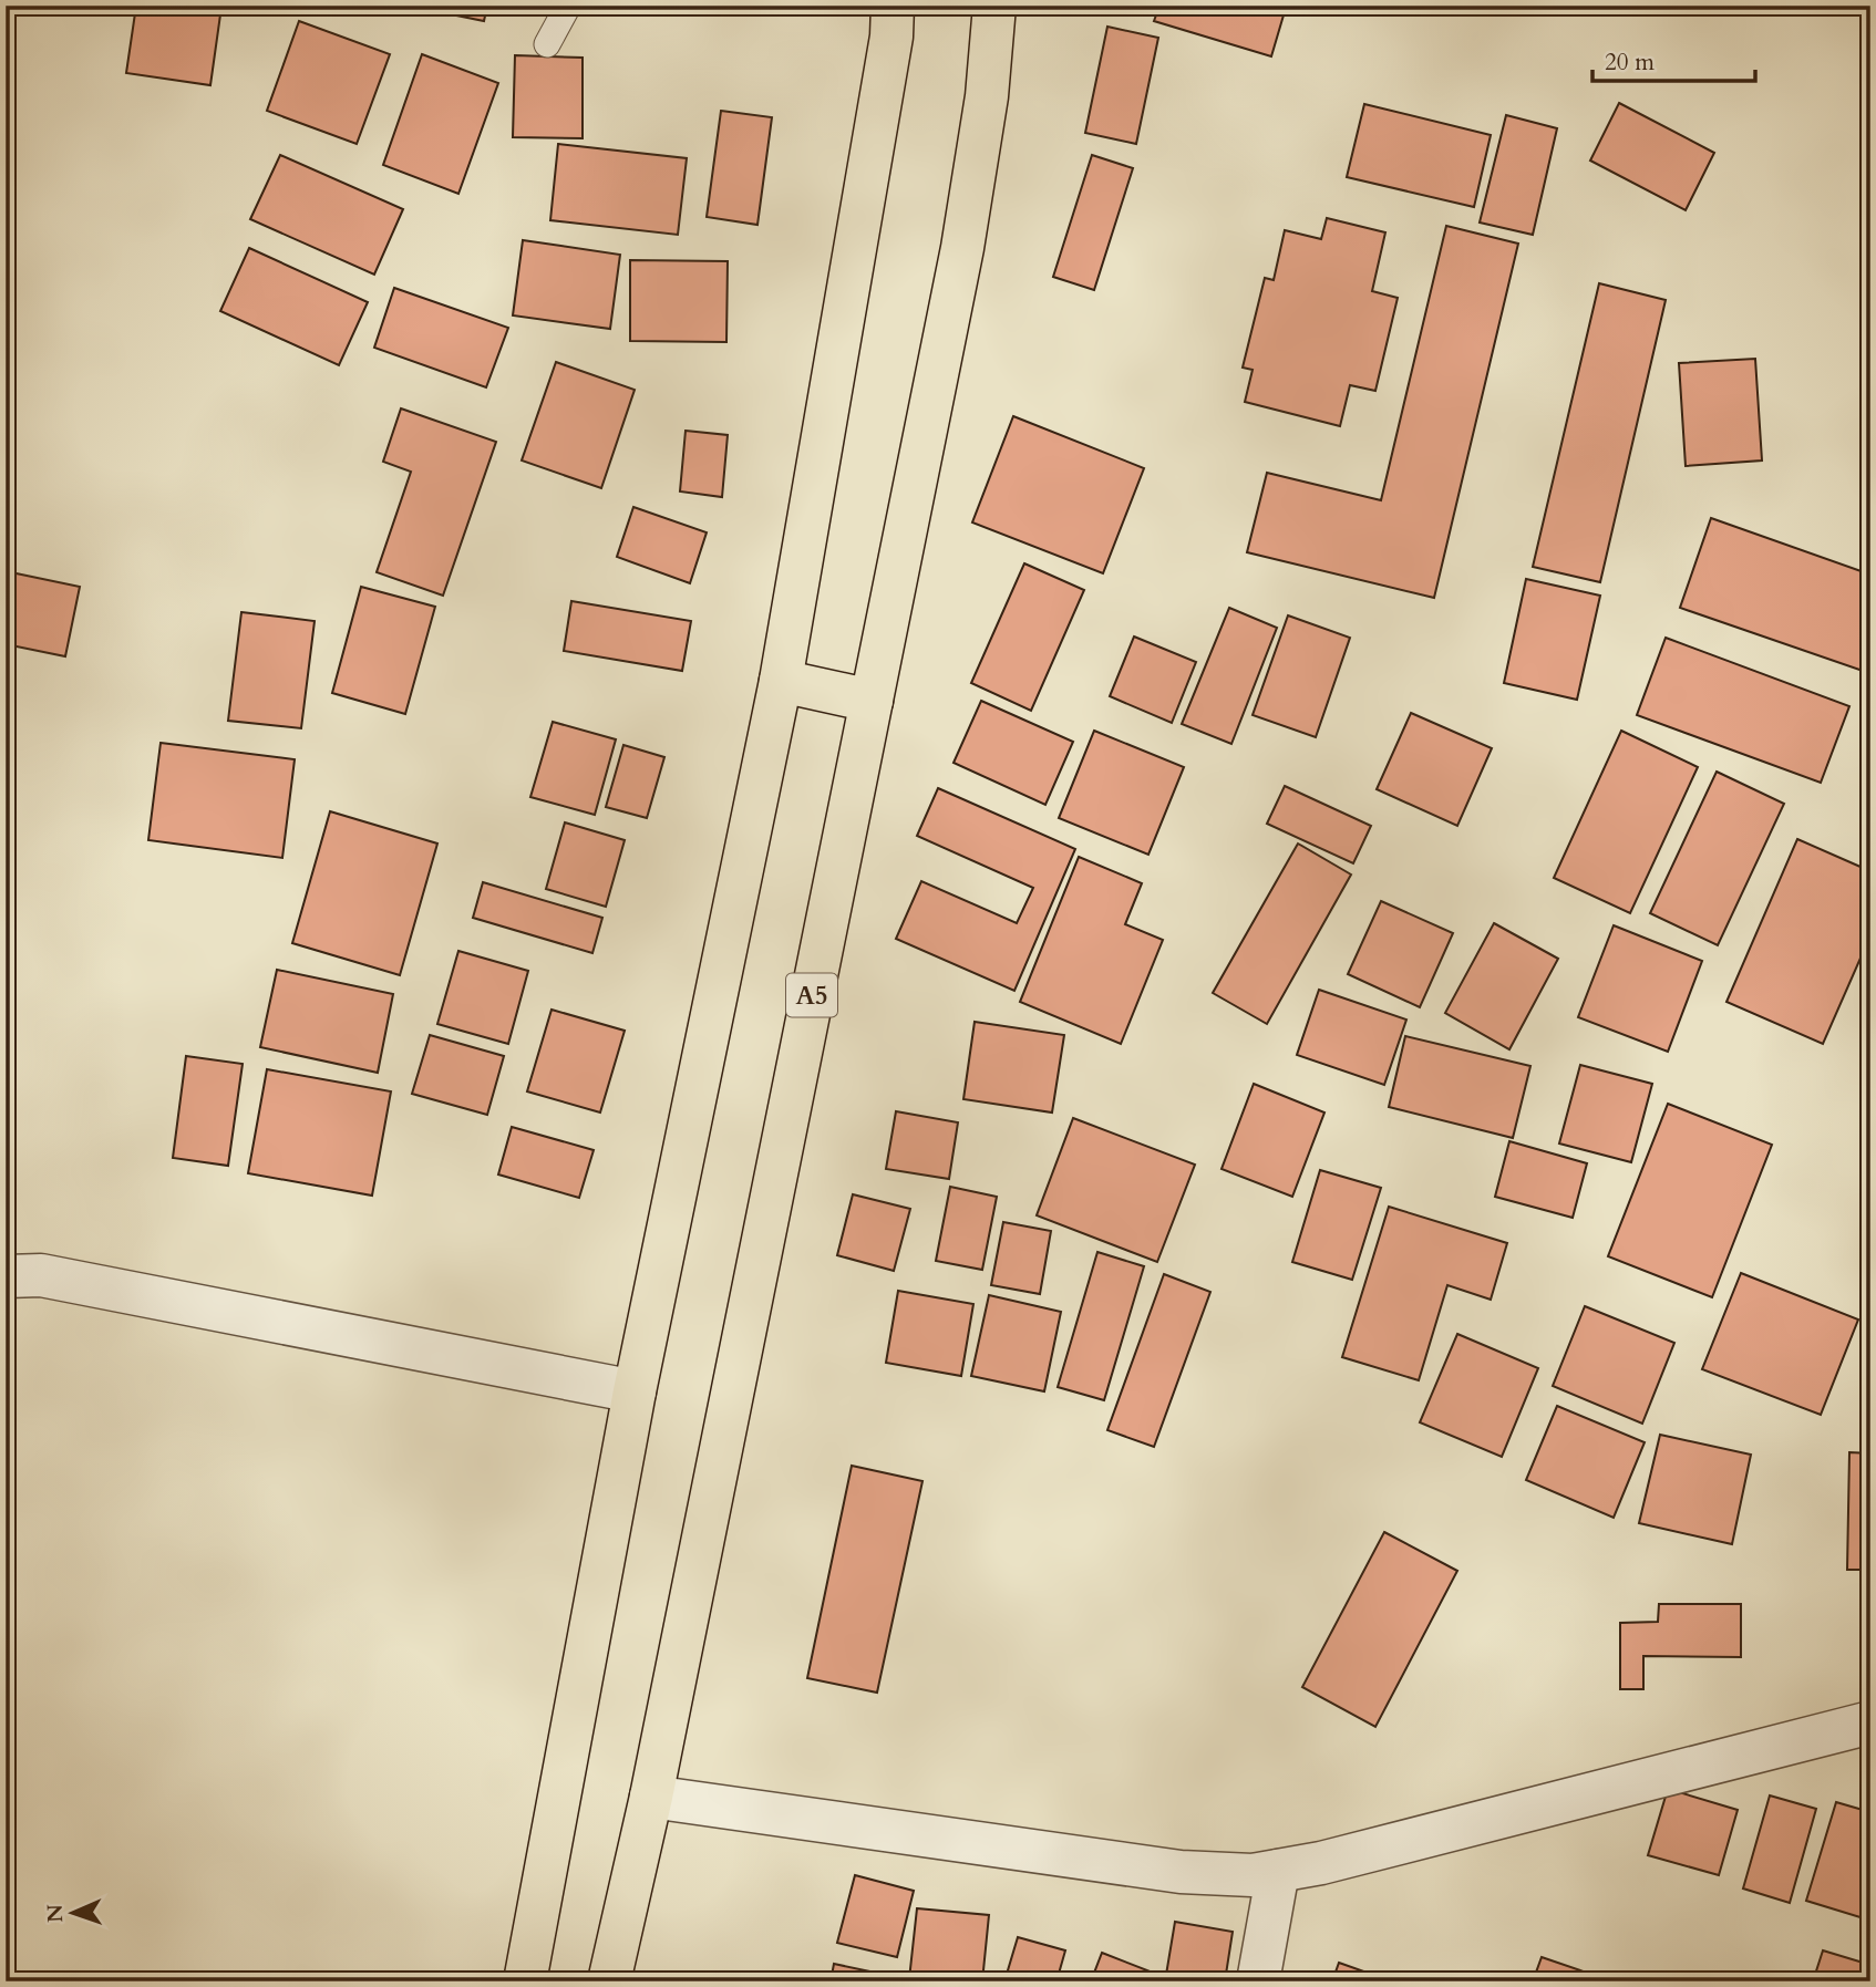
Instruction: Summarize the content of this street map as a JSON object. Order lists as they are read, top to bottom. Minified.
{"streets":{"highway":["A5"]},"scale_bar":"20 m","north":"left"}
